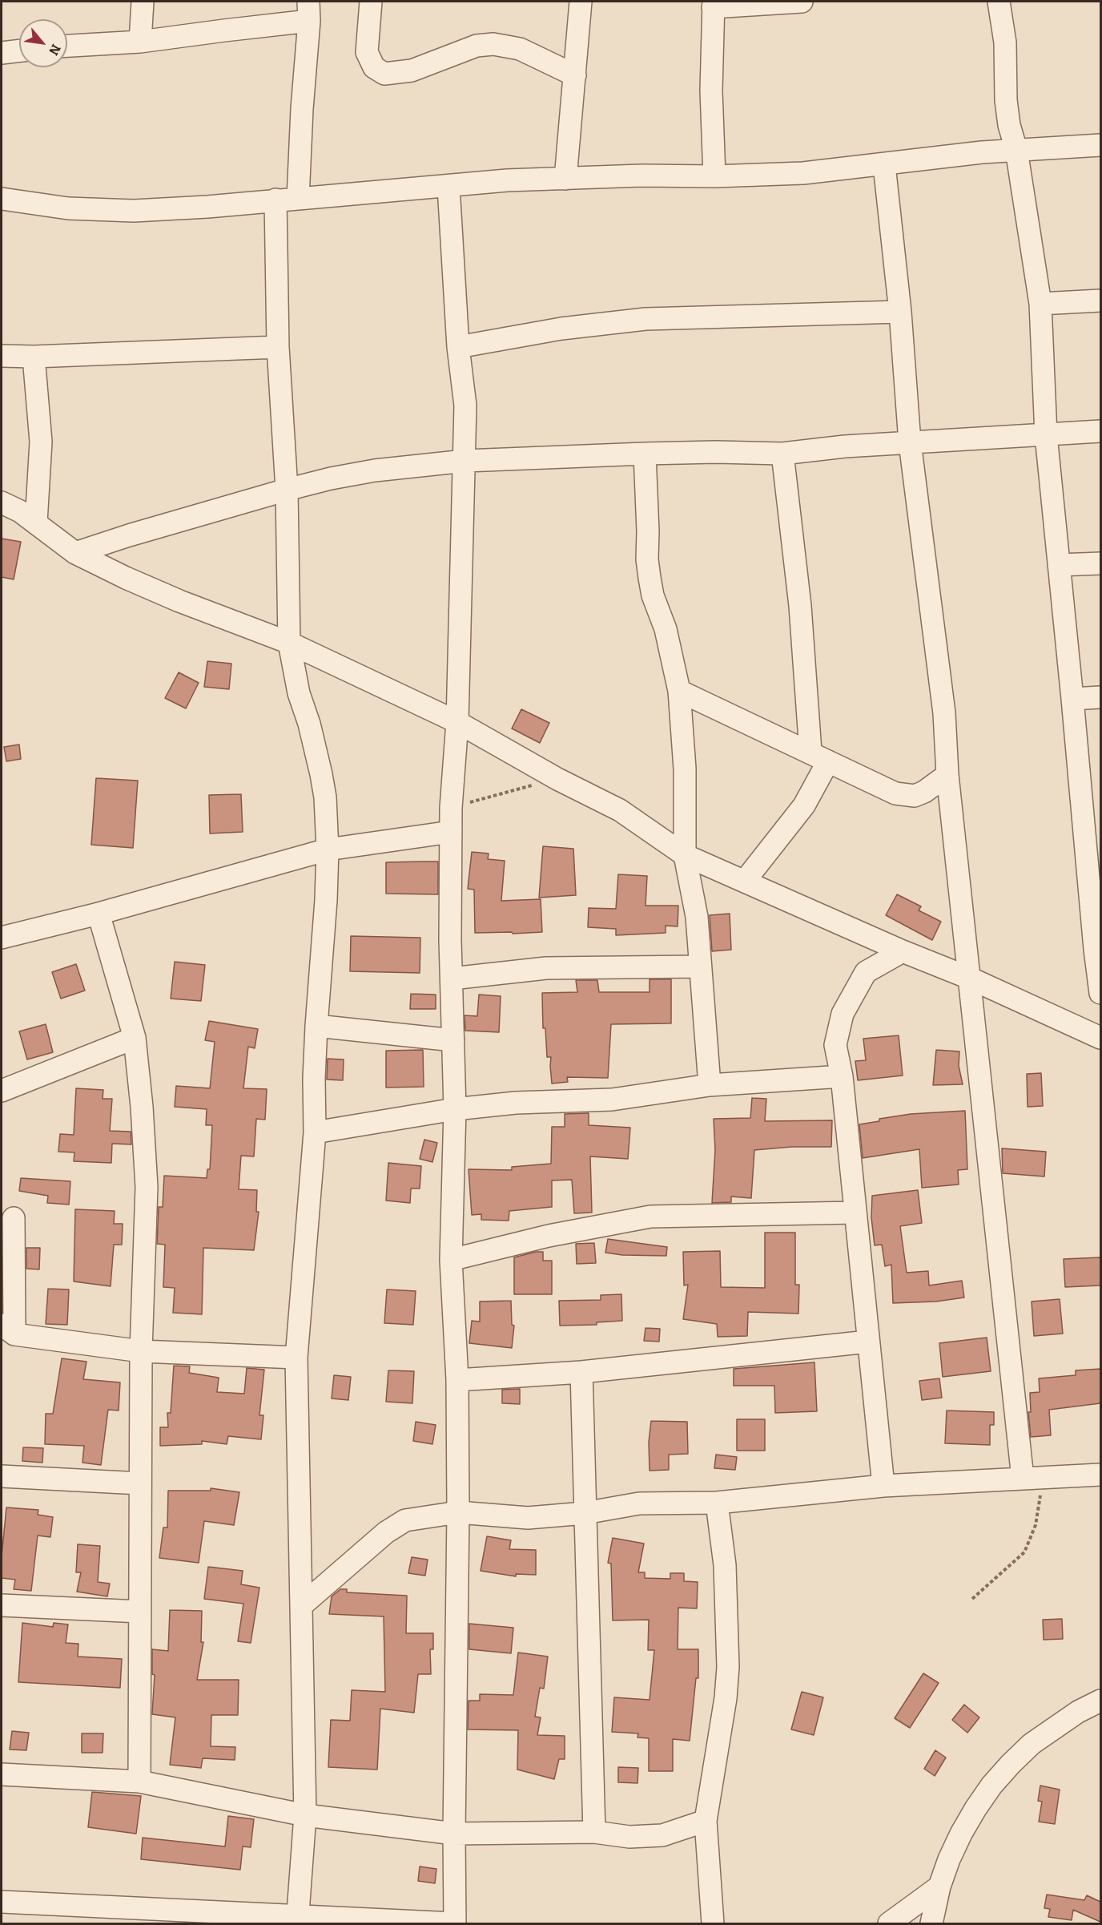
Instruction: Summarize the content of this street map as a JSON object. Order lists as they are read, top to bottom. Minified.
{"north":"bottom right"}
